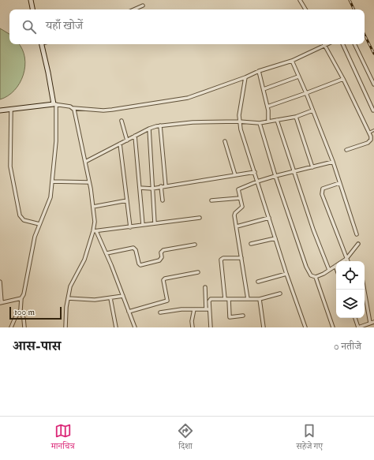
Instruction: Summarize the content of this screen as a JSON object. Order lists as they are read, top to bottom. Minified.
{"scale_bar":"100 m","page":{"search":"यहाँ खोजें","scale":"100 m","heading":["आस-पास","0 नतीजे"],"nav":["मानचित्र","दिशा","सहेजे गए"]}}
